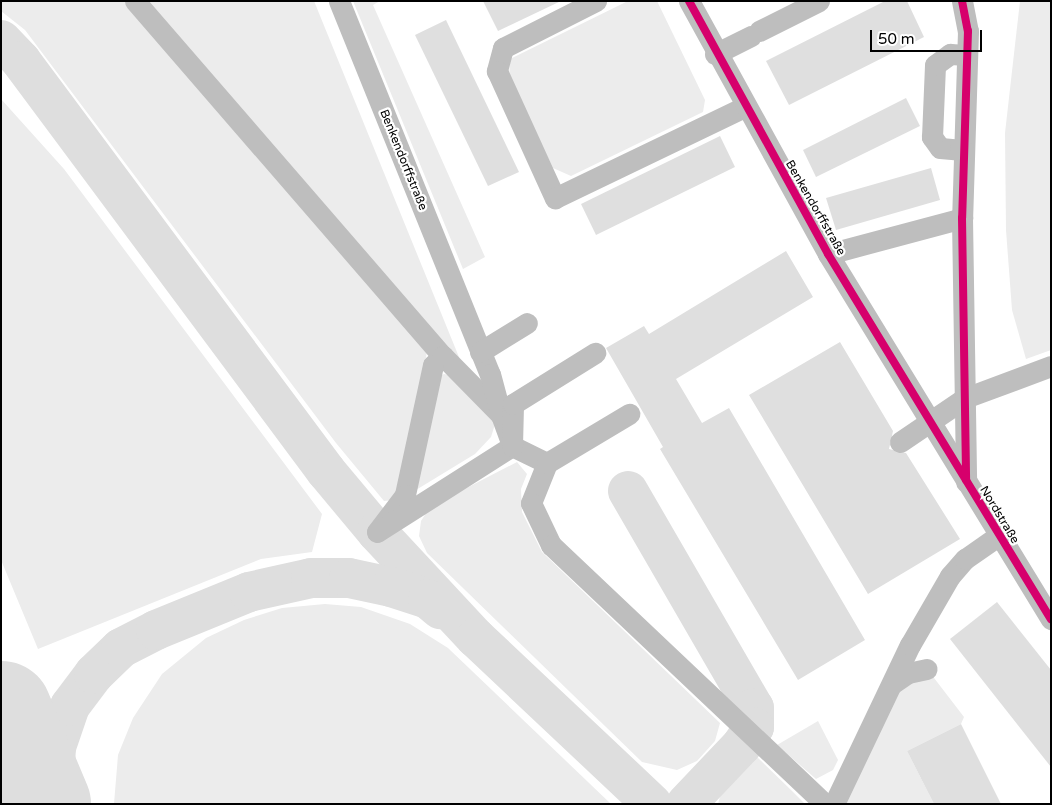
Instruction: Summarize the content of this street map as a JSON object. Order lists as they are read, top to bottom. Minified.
{"streets":{"street":["Benkendorffstraße","Nordstraße"]},"crossings":[["Benkendorffstraße","Nordstraße"]],"scale_bar":"50 m"}
